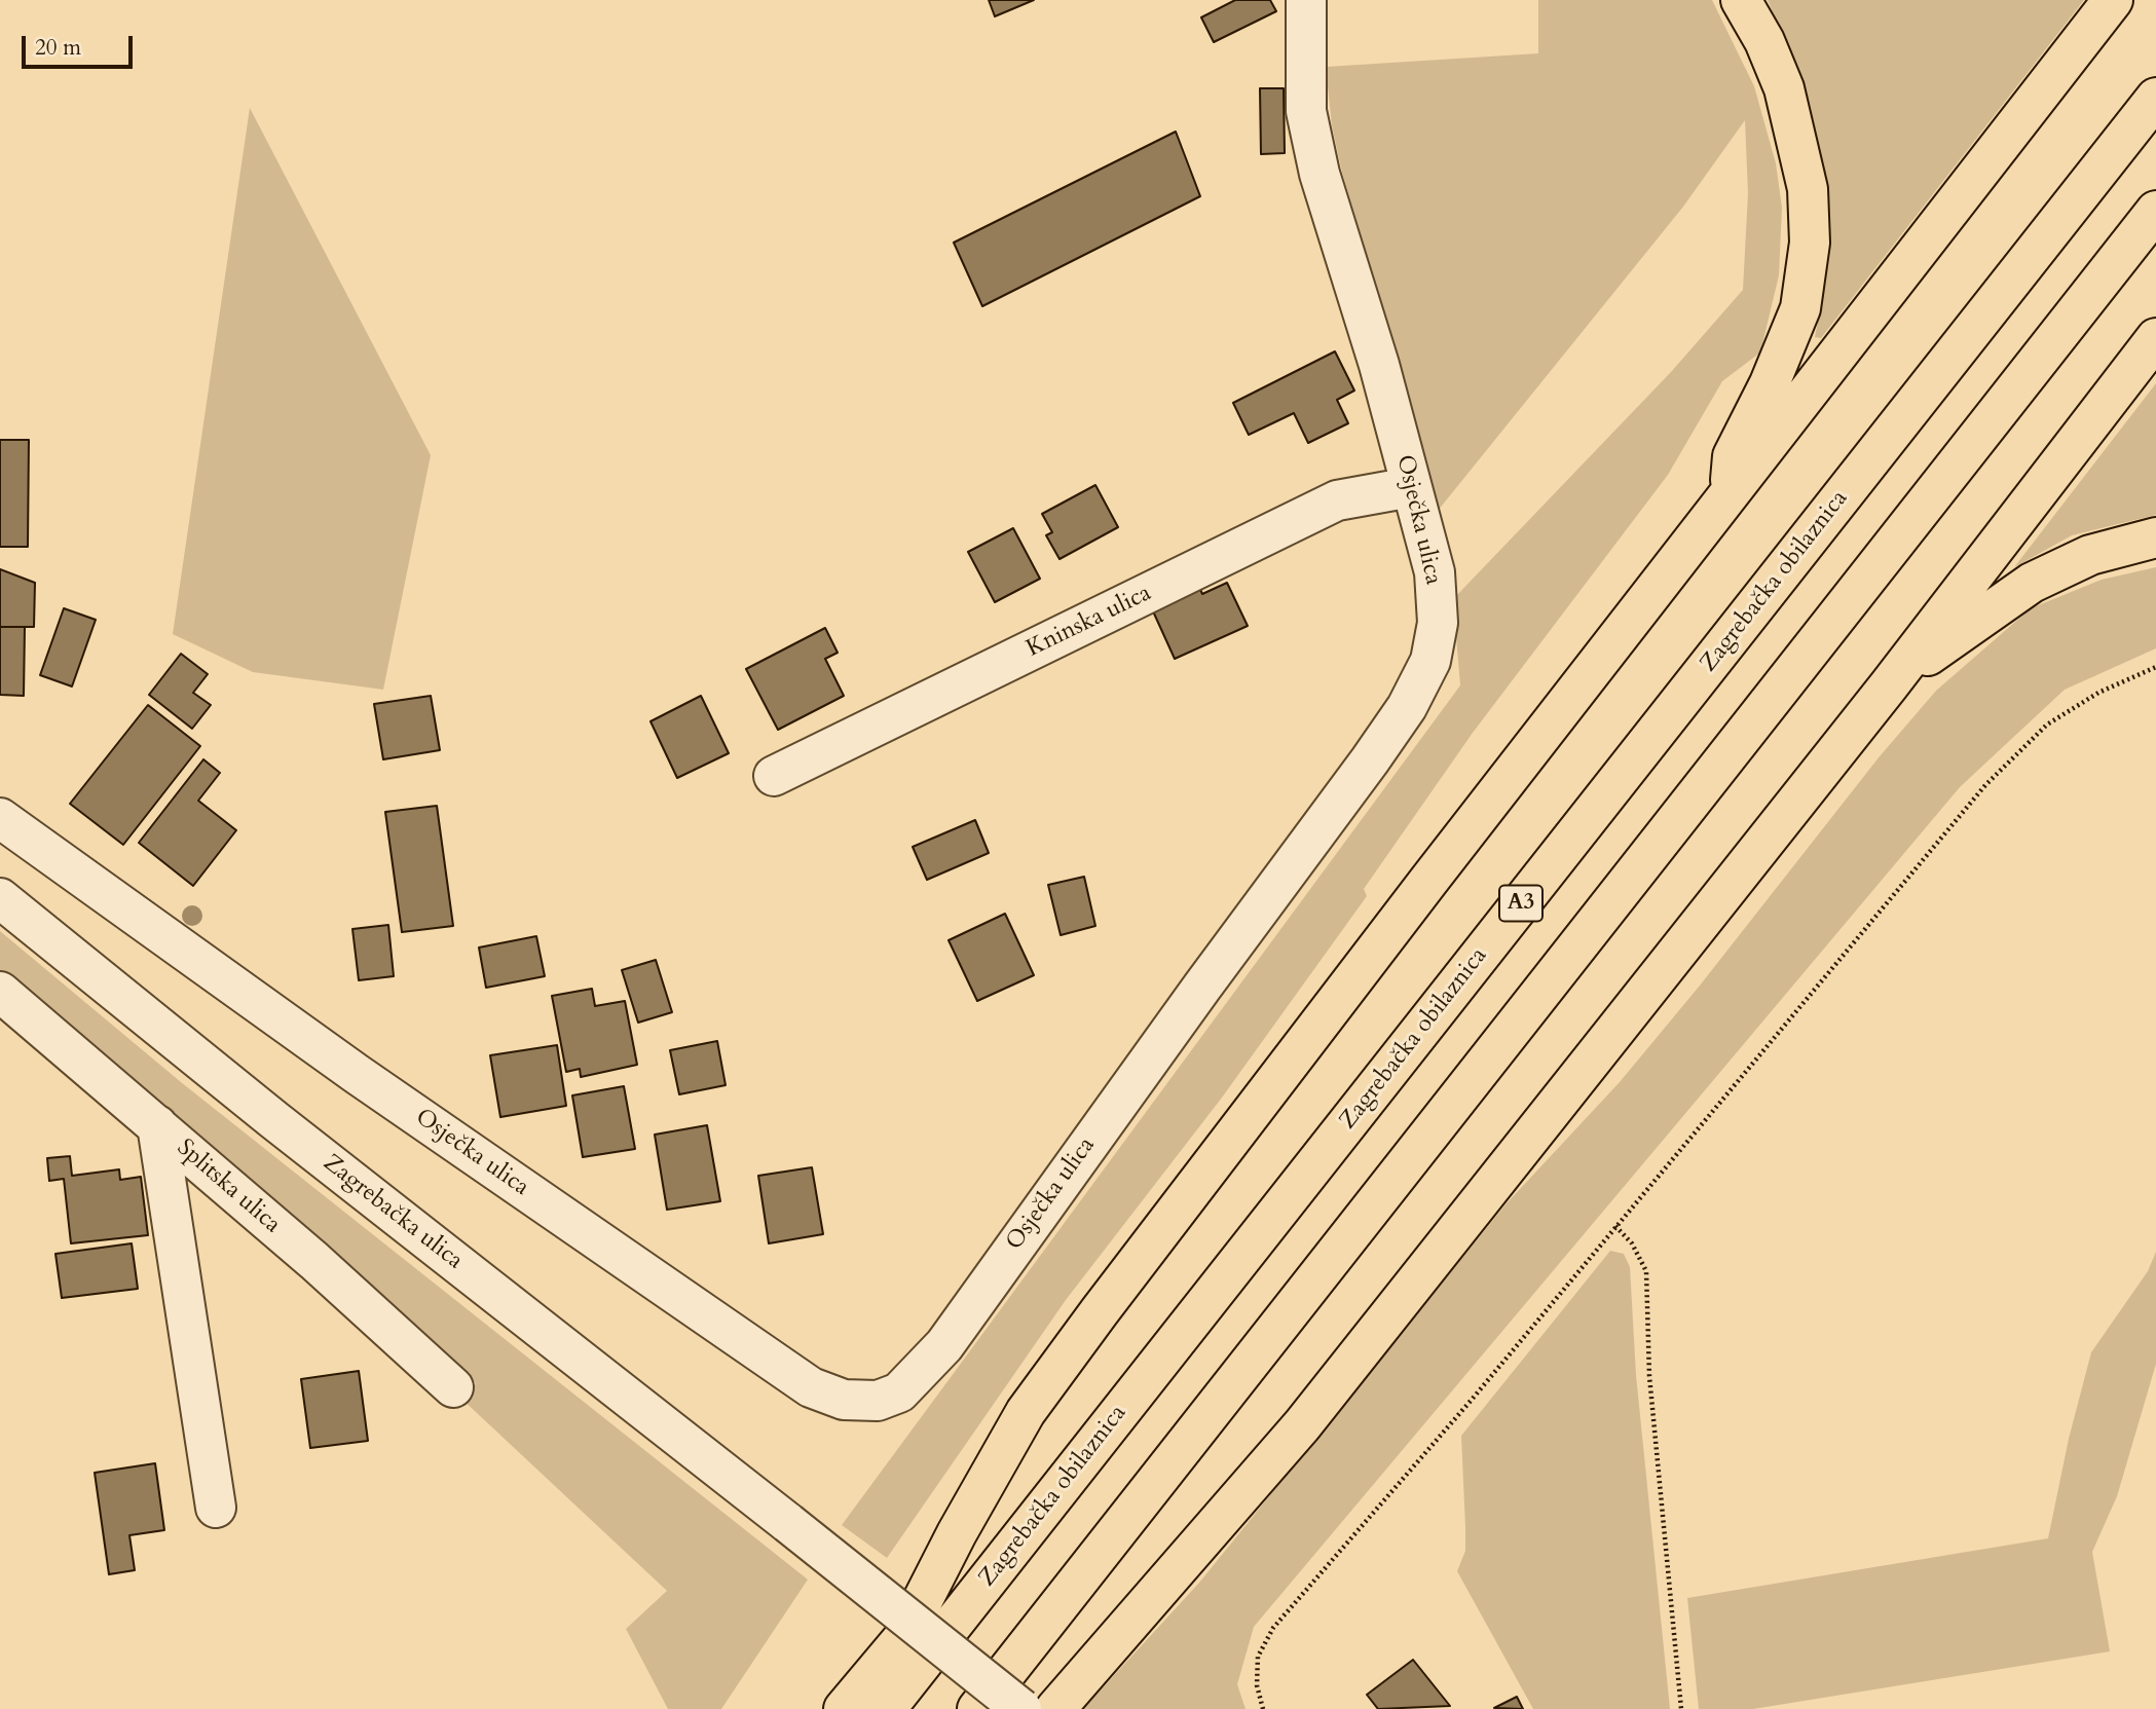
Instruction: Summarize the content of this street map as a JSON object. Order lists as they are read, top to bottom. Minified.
{"streets":{"highway":["Zagrebačka obilaznica","A3"],"street":["Osječka ulica","Kninska ulica","Splitska ulica","Zagrebačka ulica"]},"crossings":[["Osječka ulica","Kninska ulica"]],"scale_bar":"20 m"}
